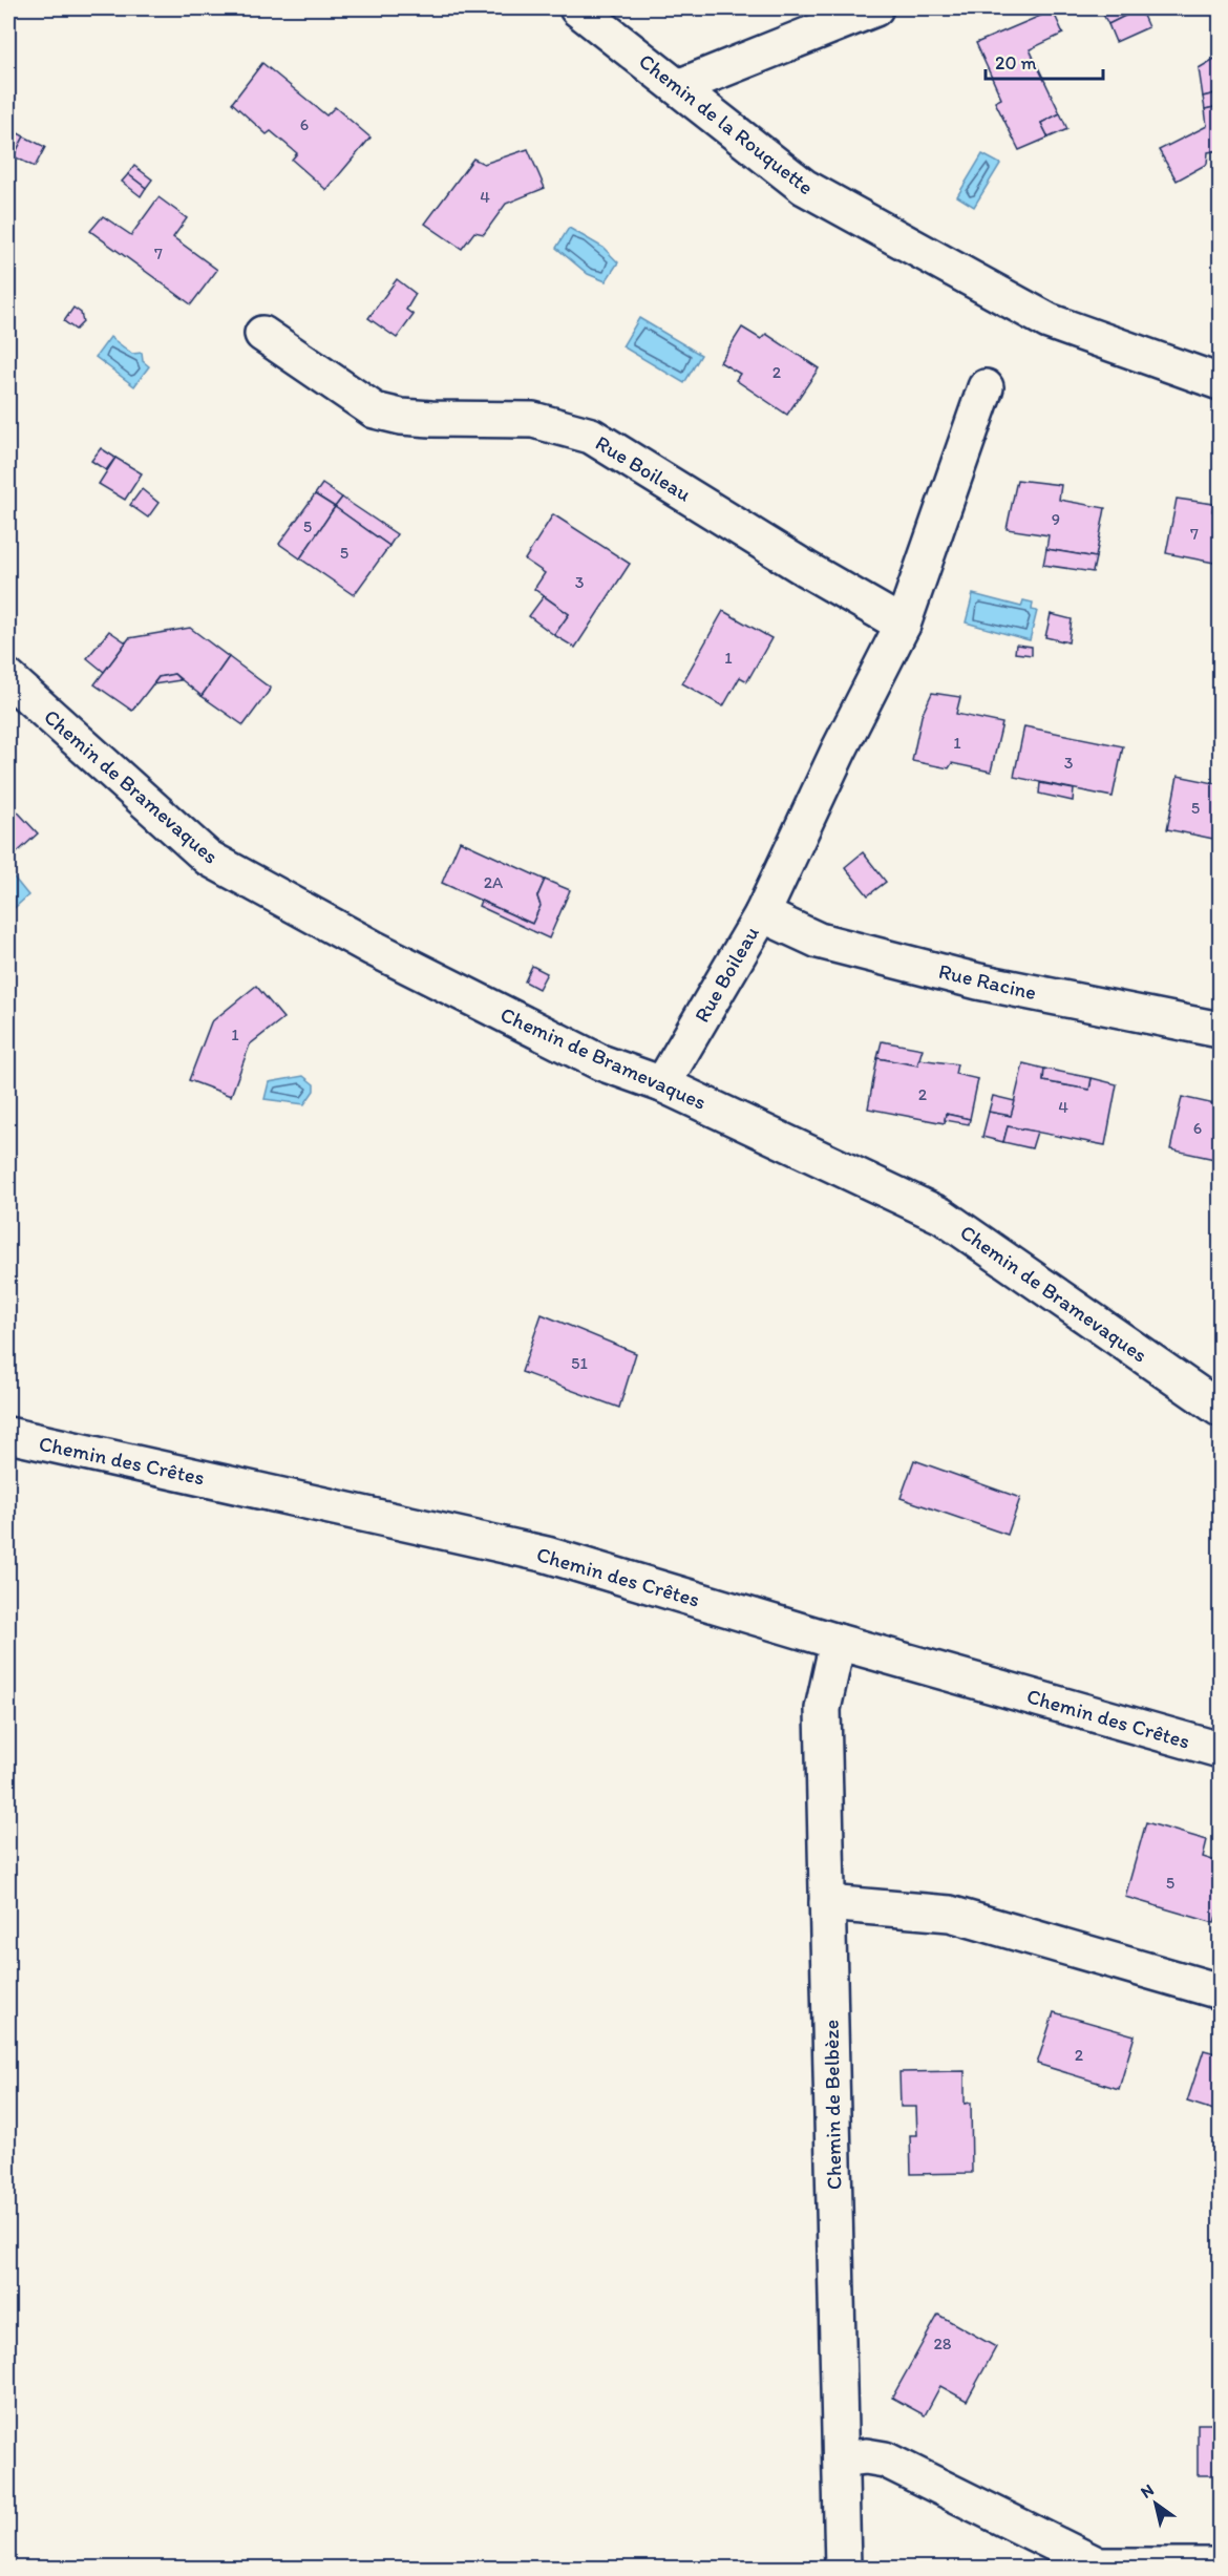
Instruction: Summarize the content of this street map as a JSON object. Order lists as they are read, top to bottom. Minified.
{"streets":{"street":["Chemin de la Rouquette","Rue Boileau","Chemin de Bramevaques","Rue Racine","Chemin des Crêtes","Chemin de Belbèze"]},"crossings":[["Rue Boileau","Chemin de Bramevaques"],["Rue Boileau","Rue Racine"],["Chemin des Crêtes","Chemin de Belbèze"]],"house_numbers":["6","4","7","2","9","5","7","5","3","1","1","3","5","2A","1","2","4","6","51","5","2","28"],"scale_bar":"20 m","north":"top left"}
